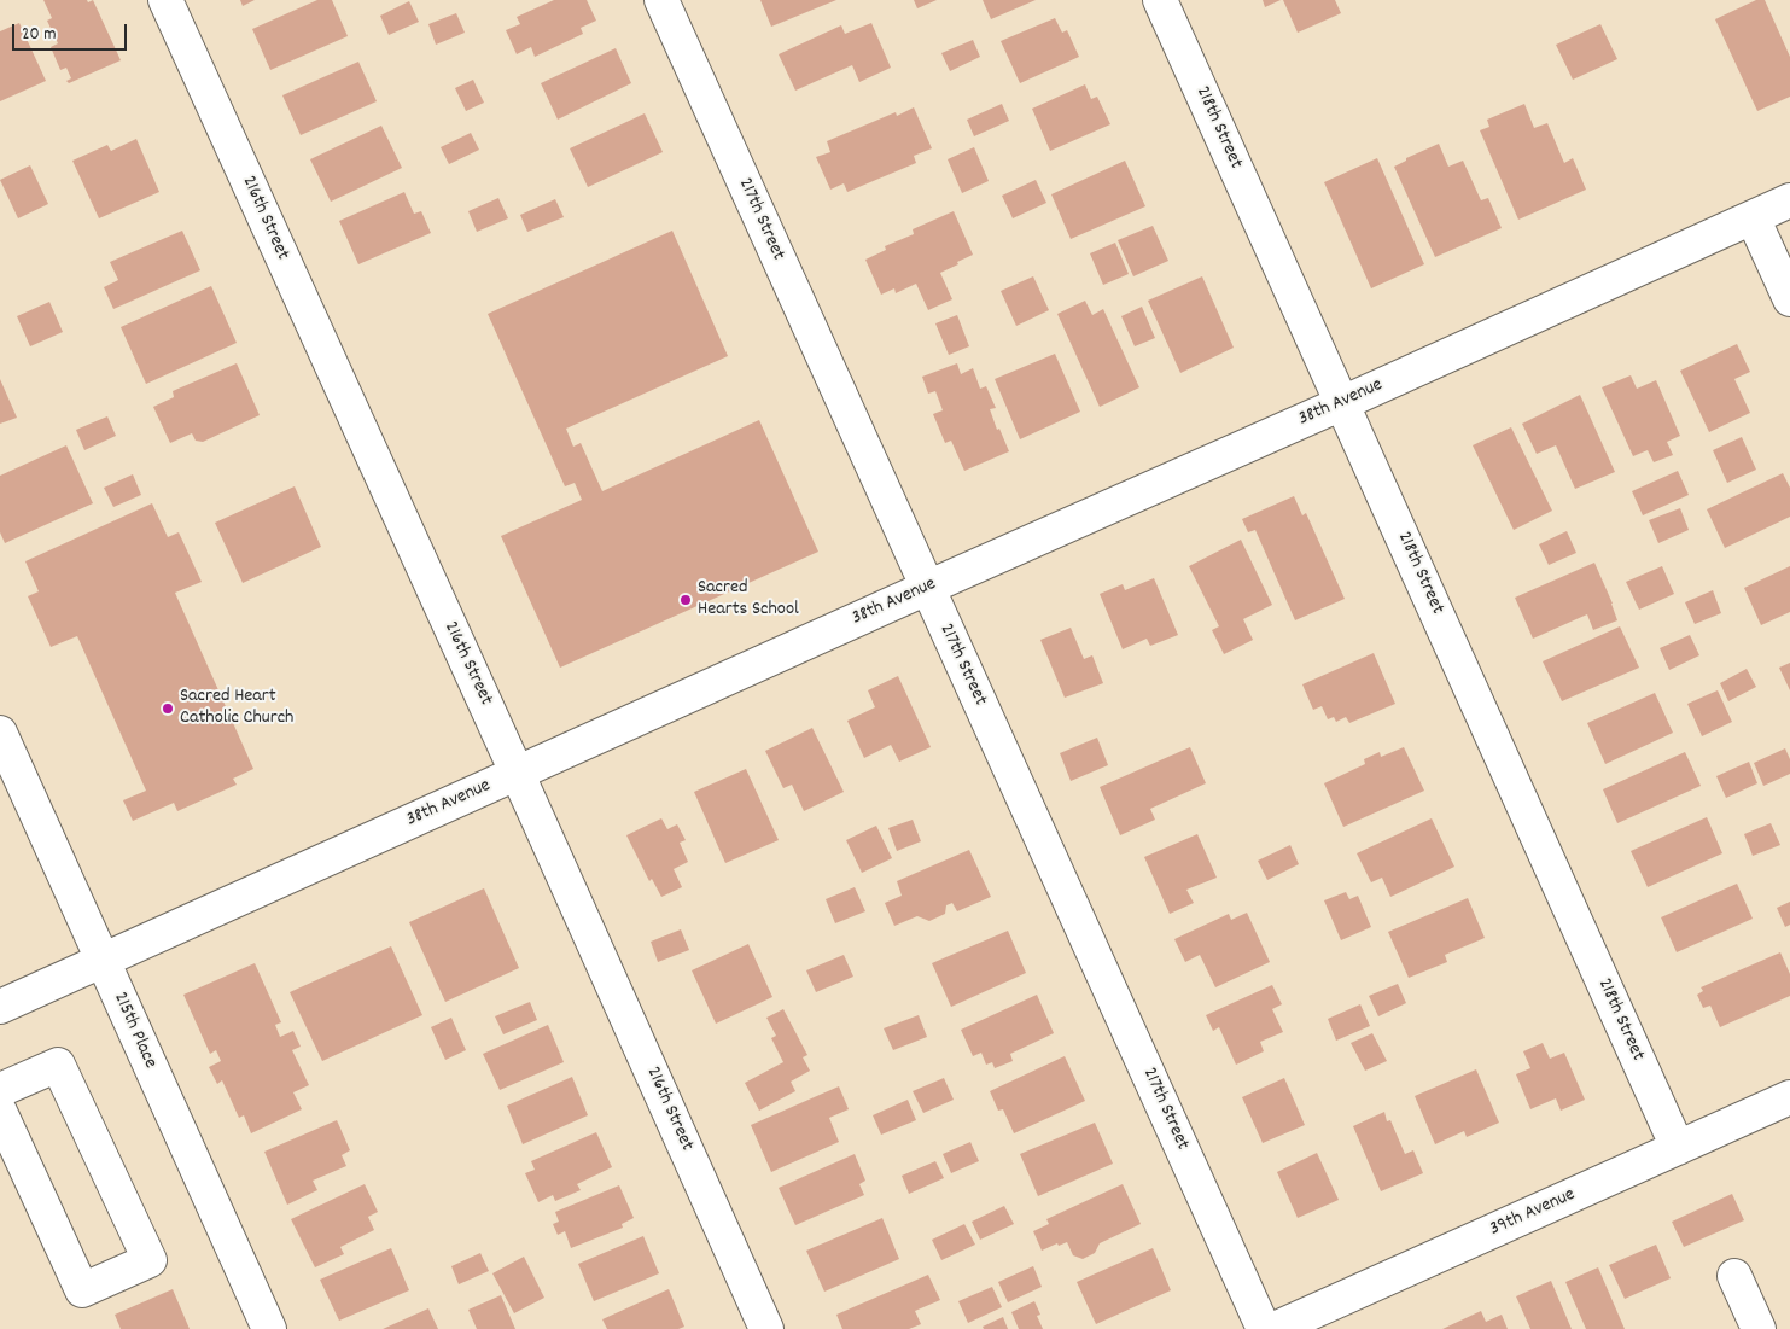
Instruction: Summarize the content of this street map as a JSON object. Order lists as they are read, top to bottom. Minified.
{"streets":{"street":["218th Street","216th Street","217th Street","38th Avenue","215th Place","39th Avenue"]},"crossings":[["218th Street","38th Avenue"],["218th Street","39th Avenue"],["216th Street","38th Avenue"],["217th Street","38th Avenue"],["38th Avenue","215th Place"]],"places":["Sacred Hearts School","Sacred Heart Catholic Church"],"scale_bar":"20 m"}
